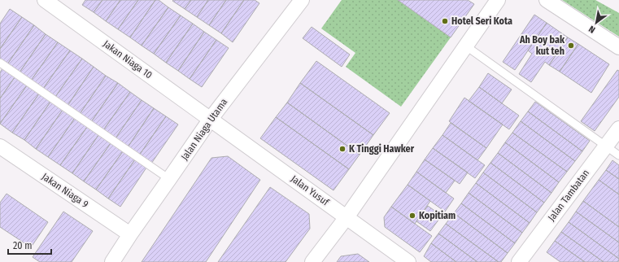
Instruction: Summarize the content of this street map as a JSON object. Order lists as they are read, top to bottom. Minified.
{"streets":{"street":["Jakan Niaga 10","Jalan Niaga Utama","Jakan Niaga 9","Jalan Yusuf","Jalan Tambatan"]},"crossings":[["Jakan Niaga 10","Jalan Niaga Utama"],["Jakan Niaga 10","Jalan Yusuf"],["Jalan Niaga Utama","Jakan Niaga 9"],["Jalan Niaga Utama","Jalan Yusuf"]],"places":["Hotel Seri Kota","Ah Boy bak kut teh","K Tinggi Hawker","Kopitiam"],"scale_bar":"20 m","north":"bottom left"}
